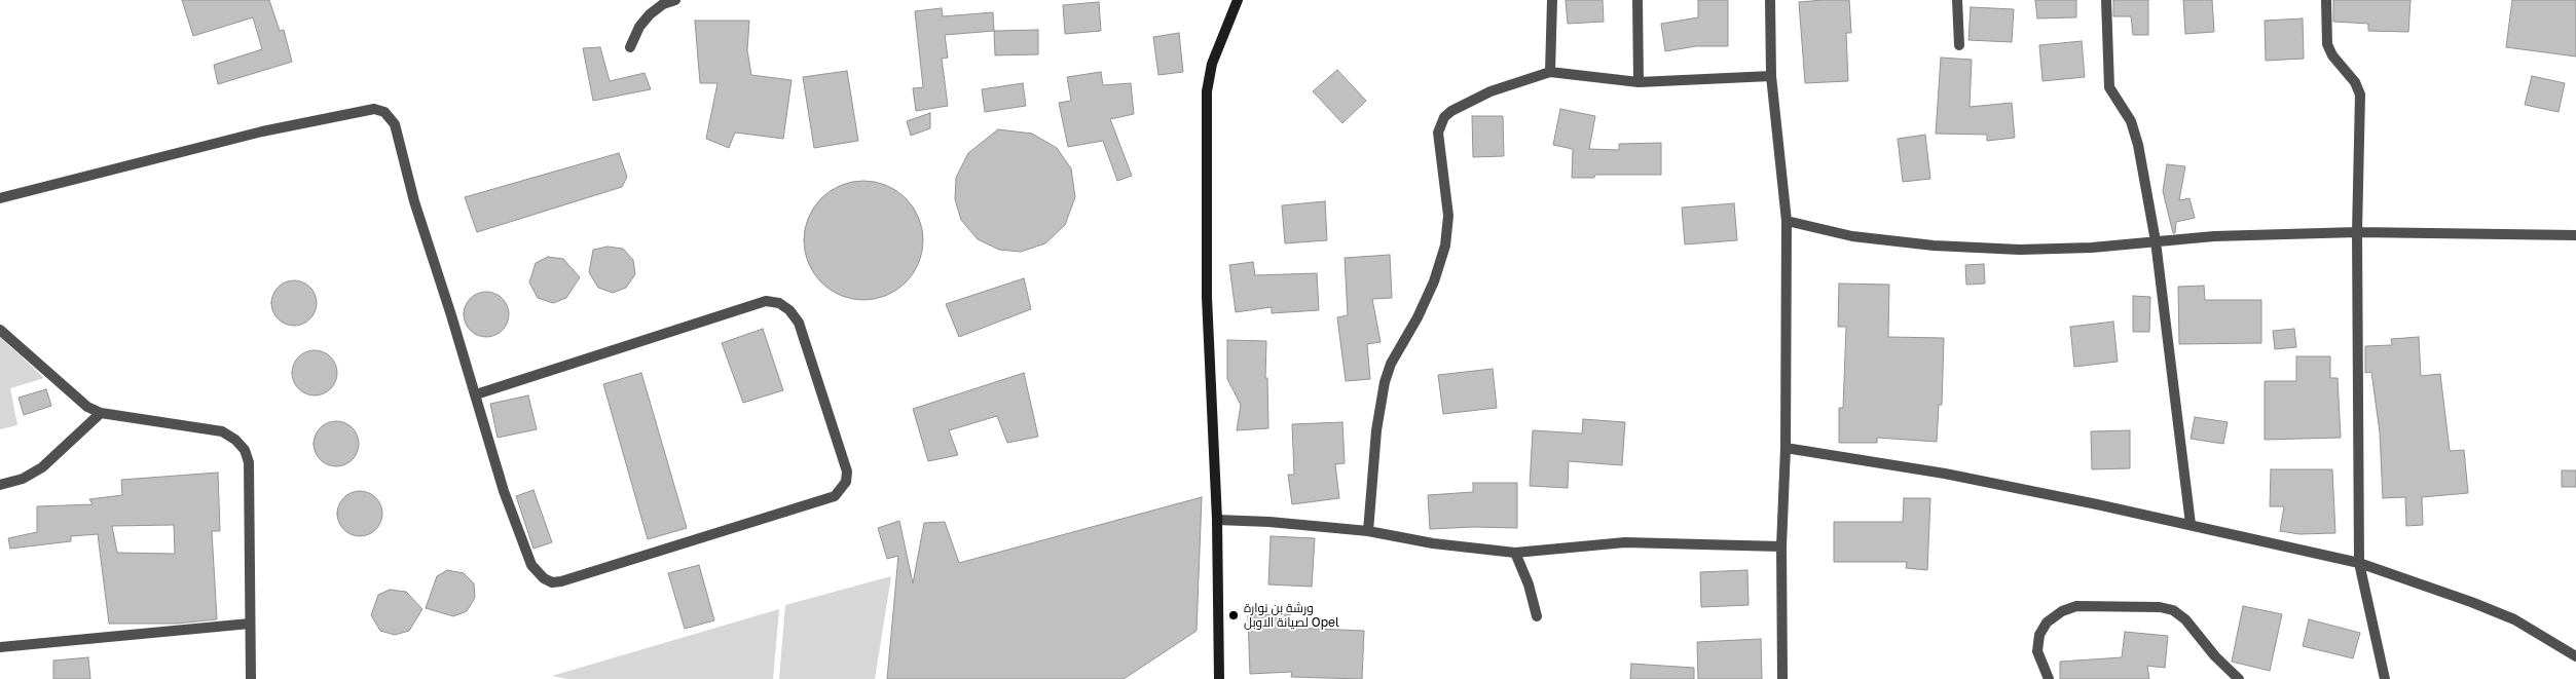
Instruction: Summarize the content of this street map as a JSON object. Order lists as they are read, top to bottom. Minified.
{"places":["ورشة بن نوارة لصيانة الاوبل Opel"]}
